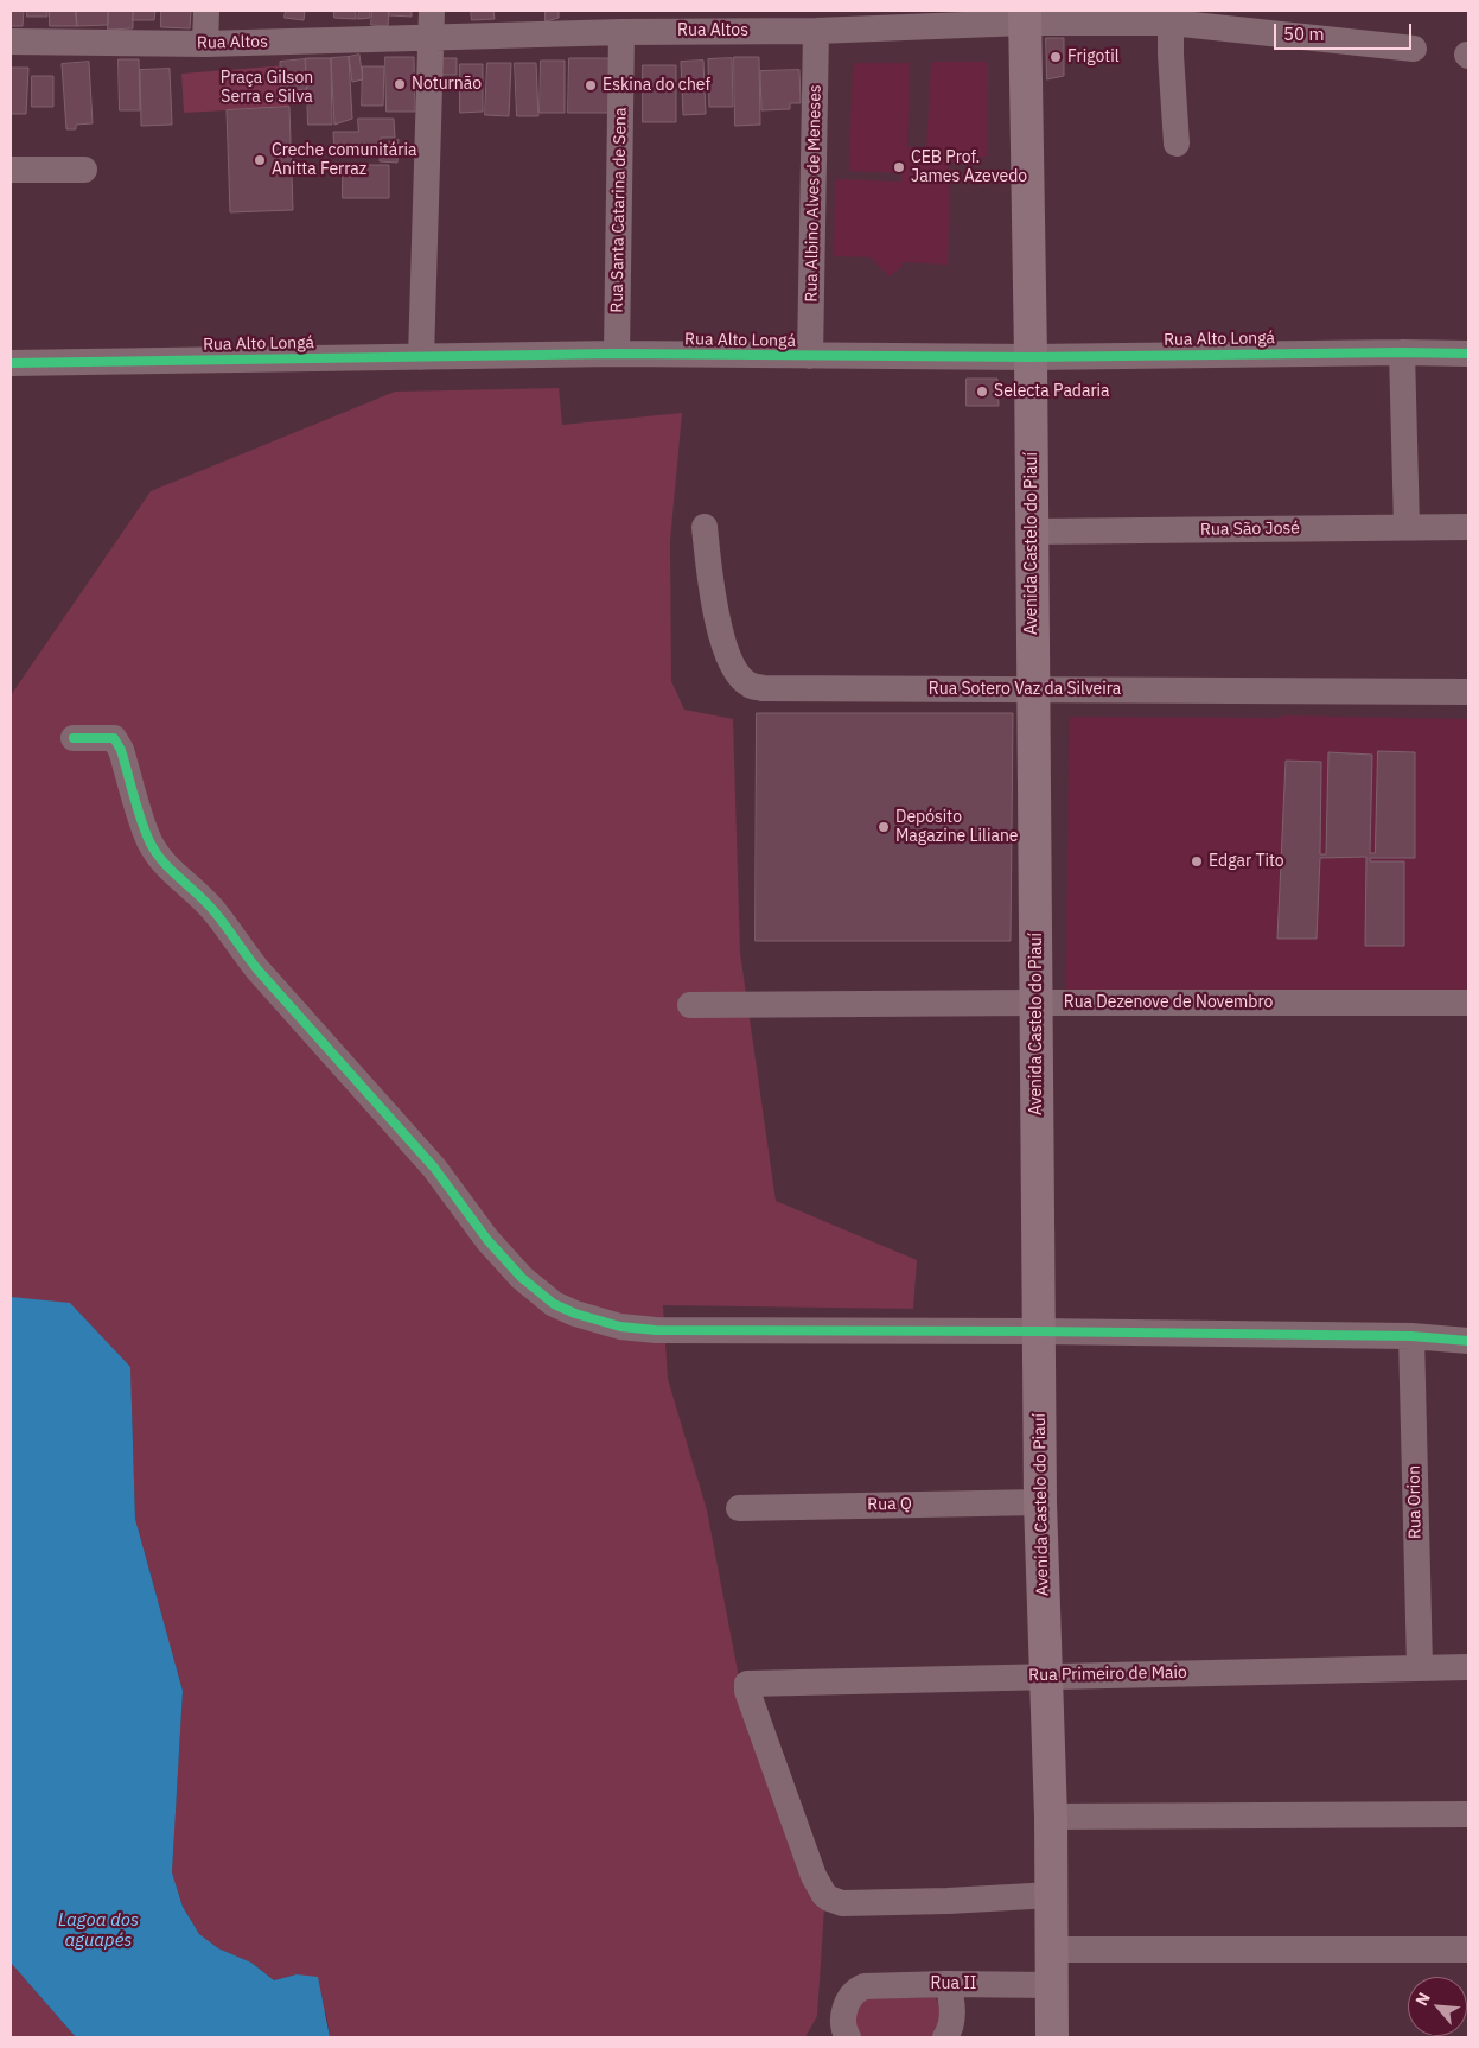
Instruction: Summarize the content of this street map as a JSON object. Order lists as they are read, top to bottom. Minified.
{"streets":{"main road":["Avenida Castelo do Piauí"],"street":["Rua Altos","Rua Albino Alves de Meneses","Rua Santa Catarina de Sena","Rua Alto Longá","Rua São José","Rua Sotero Vaz da Silveira","Rua Dezenove de Novembro","Rua Orion","Rua Q","Rua Primeiro de Maio","Rua II"]},"crossings":[["Rua Altos","Rua Albino Alves de Meneses"],["Rua Altos","Rua Santa Catarina de Sena"],["Rua Altos","Avenida Castelo do Piauí"],["Rua Albino Alves de Meneses","Rua Alto Longá"],["Rua Santa Catarina de Sena","Rua Alto Longá"],["Rua Alto Longá","Avenida Castelo do Piauí"],["Rua São José","Avenida Castelo do Piauí"],["Avenida Castelo do Piauí","Rua Sotero Vaz da Silveira"],["Avenida Castelo do Piauí","Rua Dezenove de Novembro"],["Avenida Castelo do Piauí","Rua Q"],["Avenida Castelo do Piauí","Rua Primeiro de Maio"],["Avenida Castelo do Piauí","Rua II"],["Rua Orion","Rua Primeiro de Maio"]],"water":["Lagoa dos aguapés"],"parks":["Praça Gilson Serra e Silva"],"places":["Frigotil","Noturnão","Eskina do chef","Creche comunitária Anitta Ferraz","CEB Prof. James Azevedo","Selecta Padaria","Depósito Magazine Liliane","Edgar Tito"],"scale_bar":"50 m","north":"top left"}
